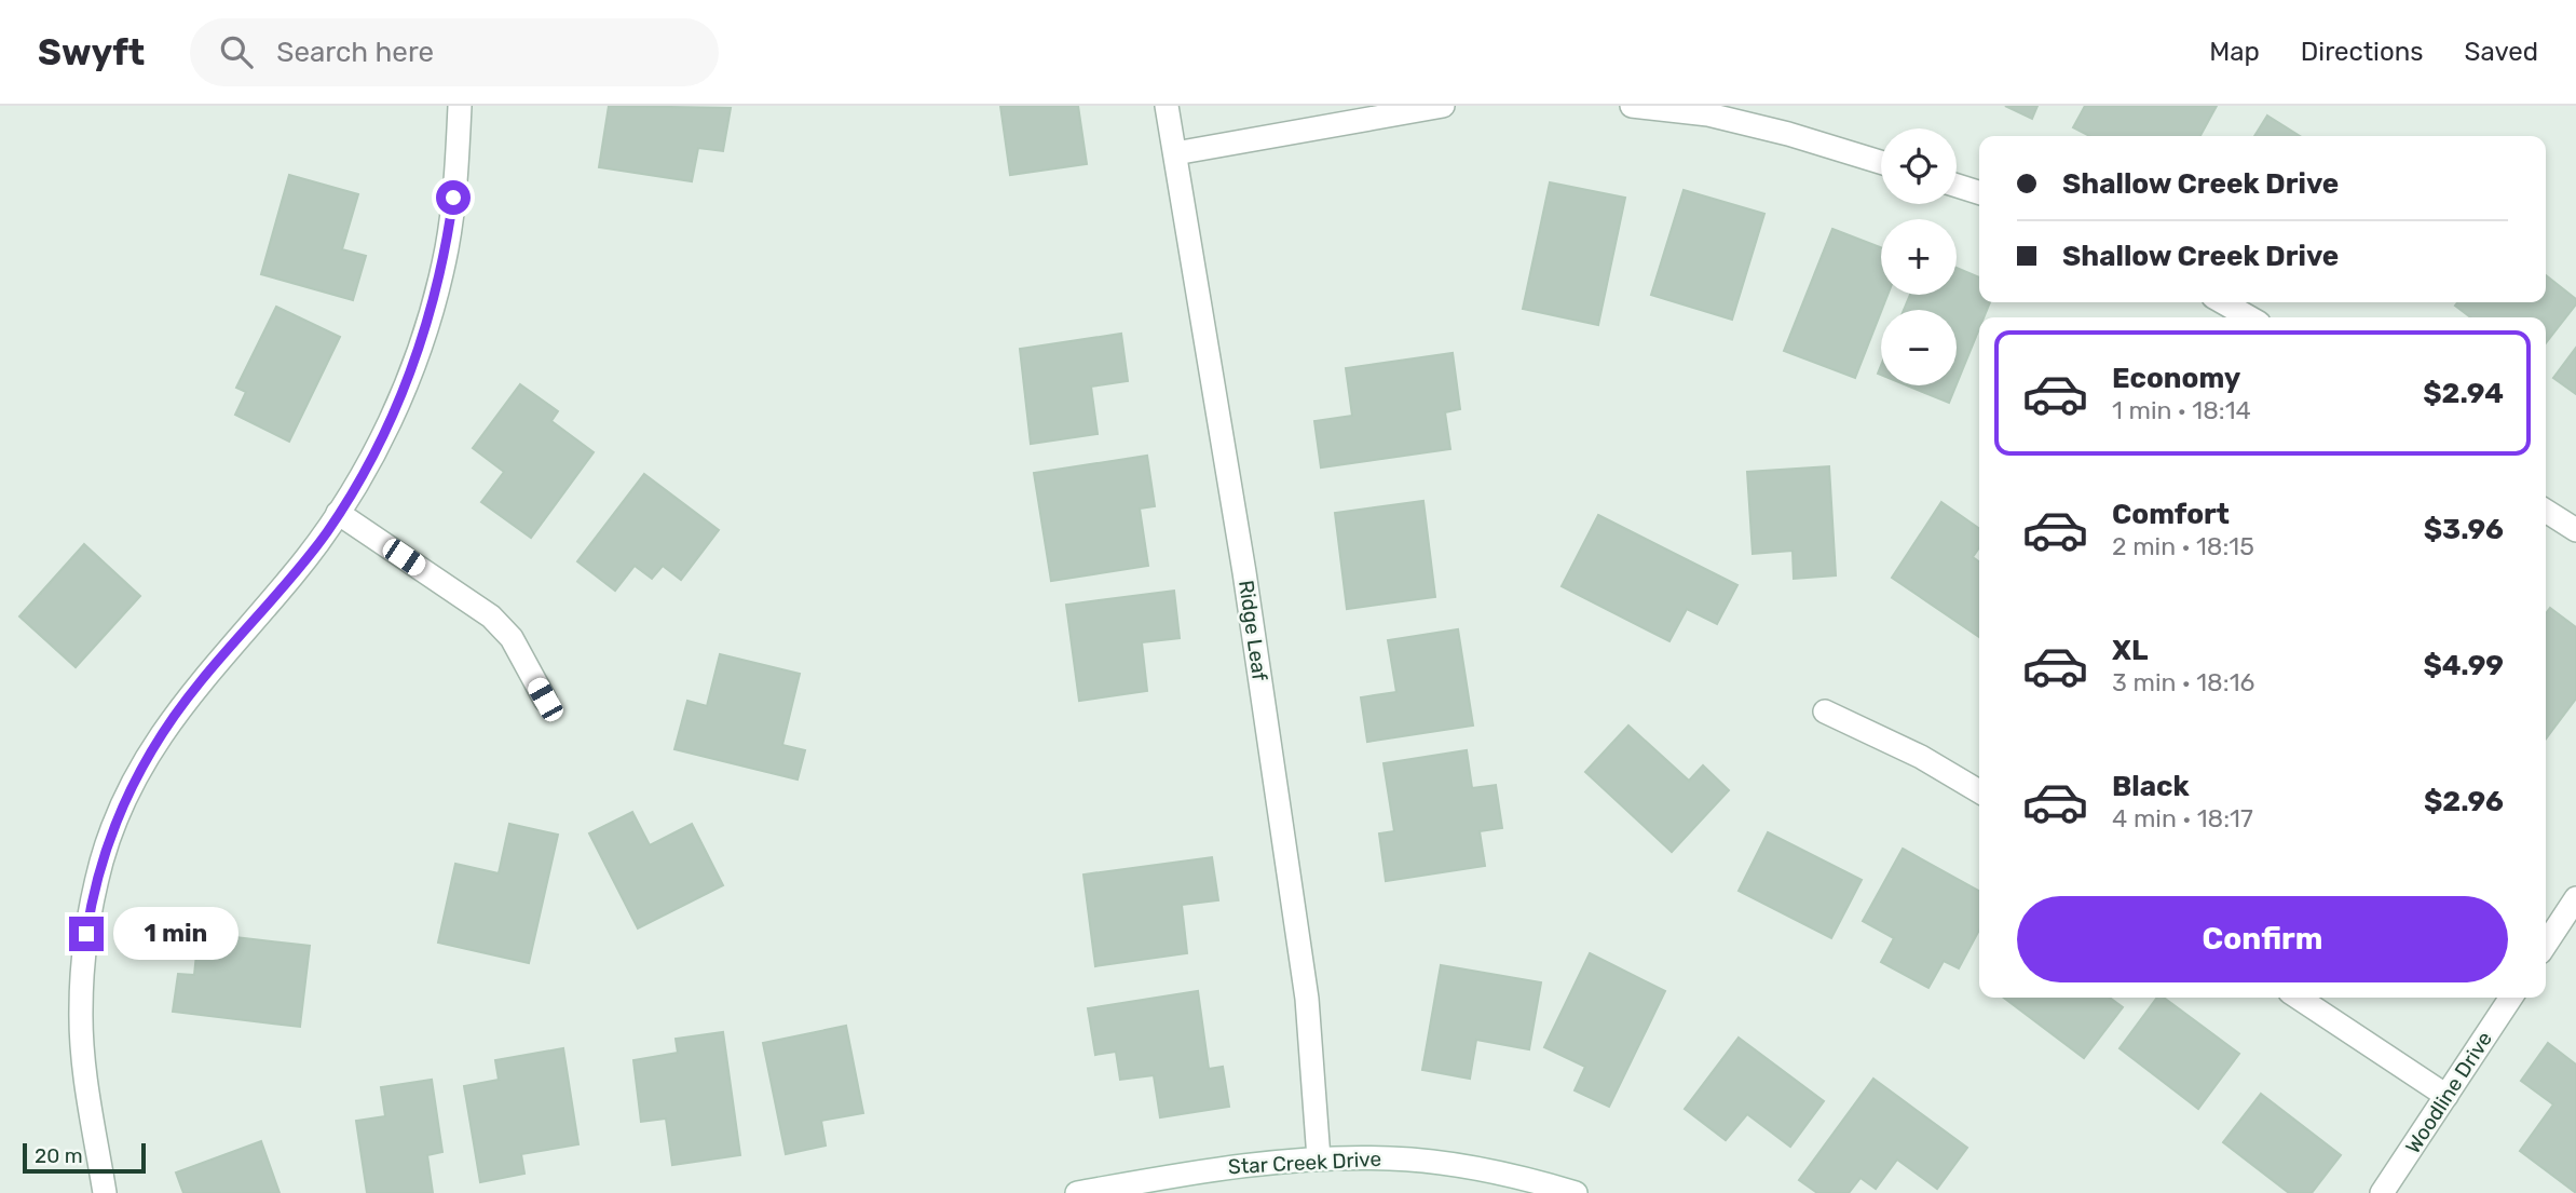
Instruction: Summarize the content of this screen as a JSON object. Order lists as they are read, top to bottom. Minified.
{"streets":{"street":["Ridge Leaf","Woodline Drive","Star Creek Drive"]},"crossings":[["Ridge Leaf","Star Creek Drive"]],"scale_bar":"20 m","page":{"header":"Swyft","search":"Search here","nav":["Map","Directions","Saved"],"map_buttons":["+","−"],"banner":["Shallow Creek Drive","Shallow Creek Drive"],"list":[{"name":"Economy","note":"1 min · 18:14","value":"$2.94"},{"name":"Comfort","note":"2 min · 18:15","value":"$3.96"},{"name":"XL","note":"3 min · 18:16","value":"$4.99"},{"name":"Black","note":"4 min · 18:17","value":"$2.96"}],"buttons":"Confirm","bubble":"1 min","scale":"20 m"}}
